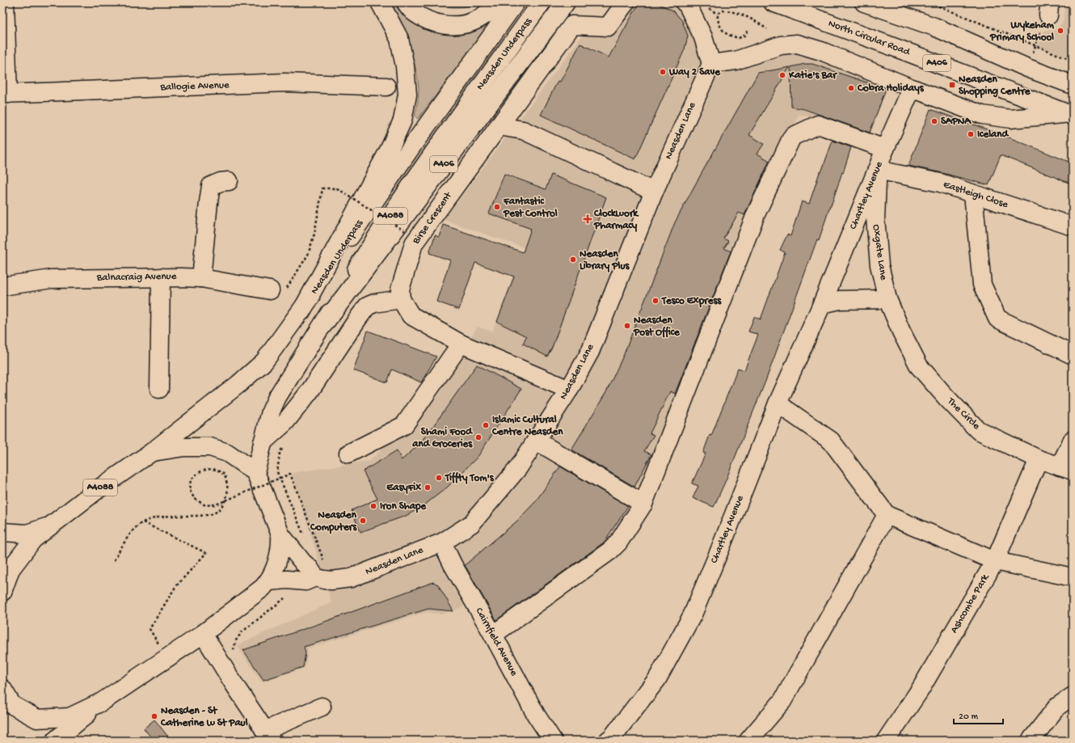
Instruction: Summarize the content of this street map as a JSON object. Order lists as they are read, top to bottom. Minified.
{"streets":{"main road":["North Circular Road","Neasden Underpass","A406","Ballogie Avenue","Neasden Lane","Eastleigh Close","Chartley Avenue","A4088","Birse Crescent","Oxgate Lane","Balnacraig Avenue","The Circle","Ashcombe Park","Cairnfield Avenue"]},"crossings":[["North Circular Road","A406"],["Neasden Underpass","A406"],["Neasden Underpass","A4088"],["Neasden Lane","Cairnfield Avenue"],["Eastleigh Close","Chartley Avenue"],["Eastleigh Close","Oxgate Lane"],["Chartley Avenue","Oxgate Lane"],["Oxgate Lane","The Circle"],["The Circle","Ashcombe Park"]],"places":{"other":["Wykeham Primary School","Way 2 Save","Katie's Bar","Cobra Holidays","SAPNA","Iceland","Fantastic Pest Control","Neasden Library Plus","Tesco Express","Neasden Post Office","Islamic Cultural Centre Neasden","Shami Food and Groceries","Tiffty Tom's","EasyFix","Iron Shape","Neasden Computers","Neasden - St Catherine w St Paul"],"transit":["Neasden Shopping Centre"],"health":["Clockwork Pharmacy"]},"scale_bar":"20 m"}
